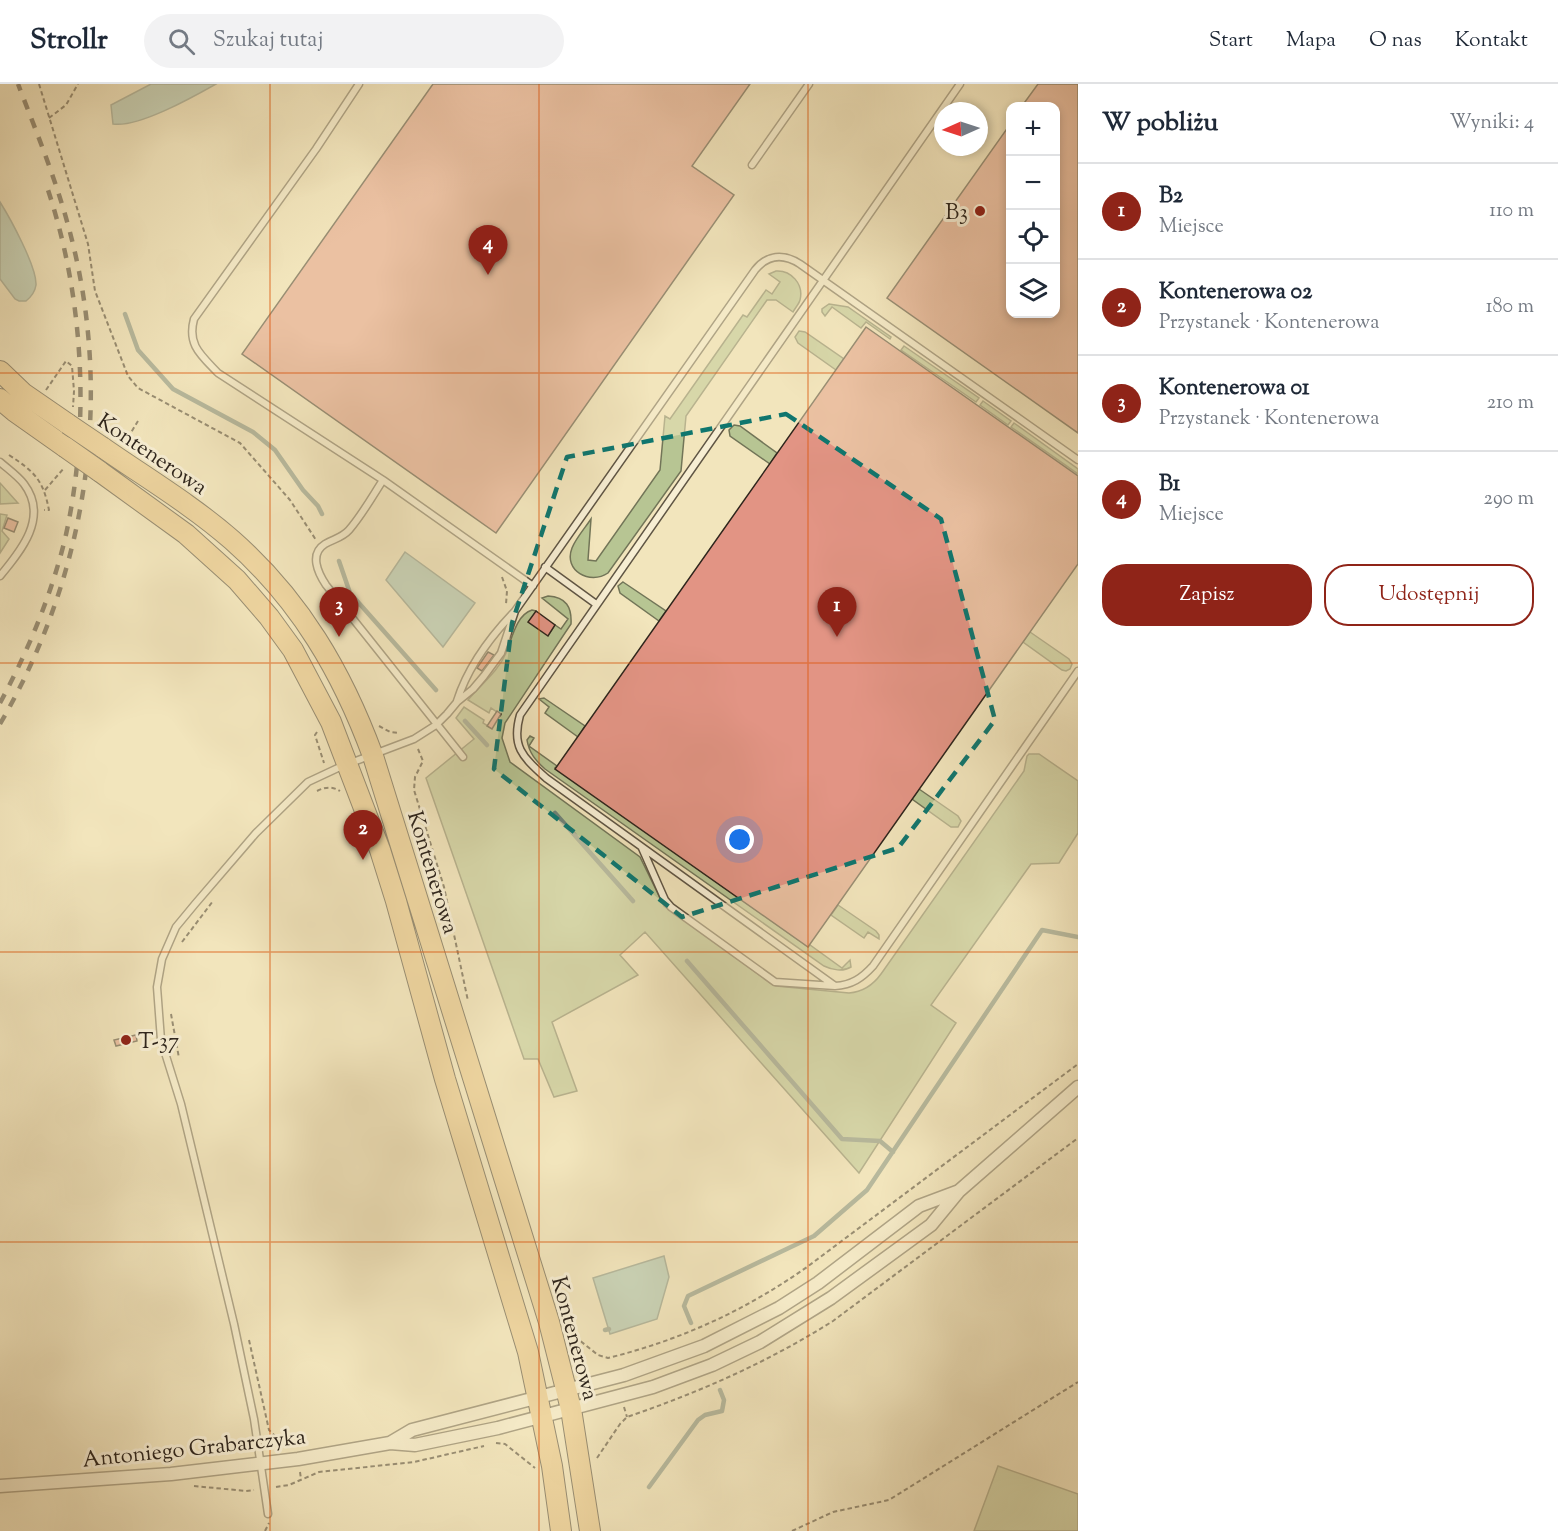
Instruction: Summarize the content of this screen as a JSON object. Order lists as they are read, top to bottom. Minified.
{"streets":{"main road":["Kontenerowa"],"street":["Antoniego Grabarczyka"]},"crossings":[["Kontenerowa","Antoniego Grabarczyka"]],"places":["B3","T-37"],"north":"left","page":{"header":"Strollr","search":"Szukaj tutaj","nav":["Start","Mapa","O nas","Kontakt"],"heading":["W pobliżu","Wyniki: 4"],"map_buttons":["+","−"],"list":[{"mark":"1","name":"B2","note":"Miejsce","value":"110 m"},{"mark":"2","name":"Kontenerowa 02","note":"Przystanek · Kontenerowa","value":"180 m"},{"mark":"3","name":"Kontenerowa 01","note":"Przystanek · Kontenerowa","value":"210 m"},{"mark":"4","name":"B1","note":"Miejsce","value":"290 m"}],"pins":["4","1","3","2"],"buttons":["Zapisz","Udostępnij"]}}
